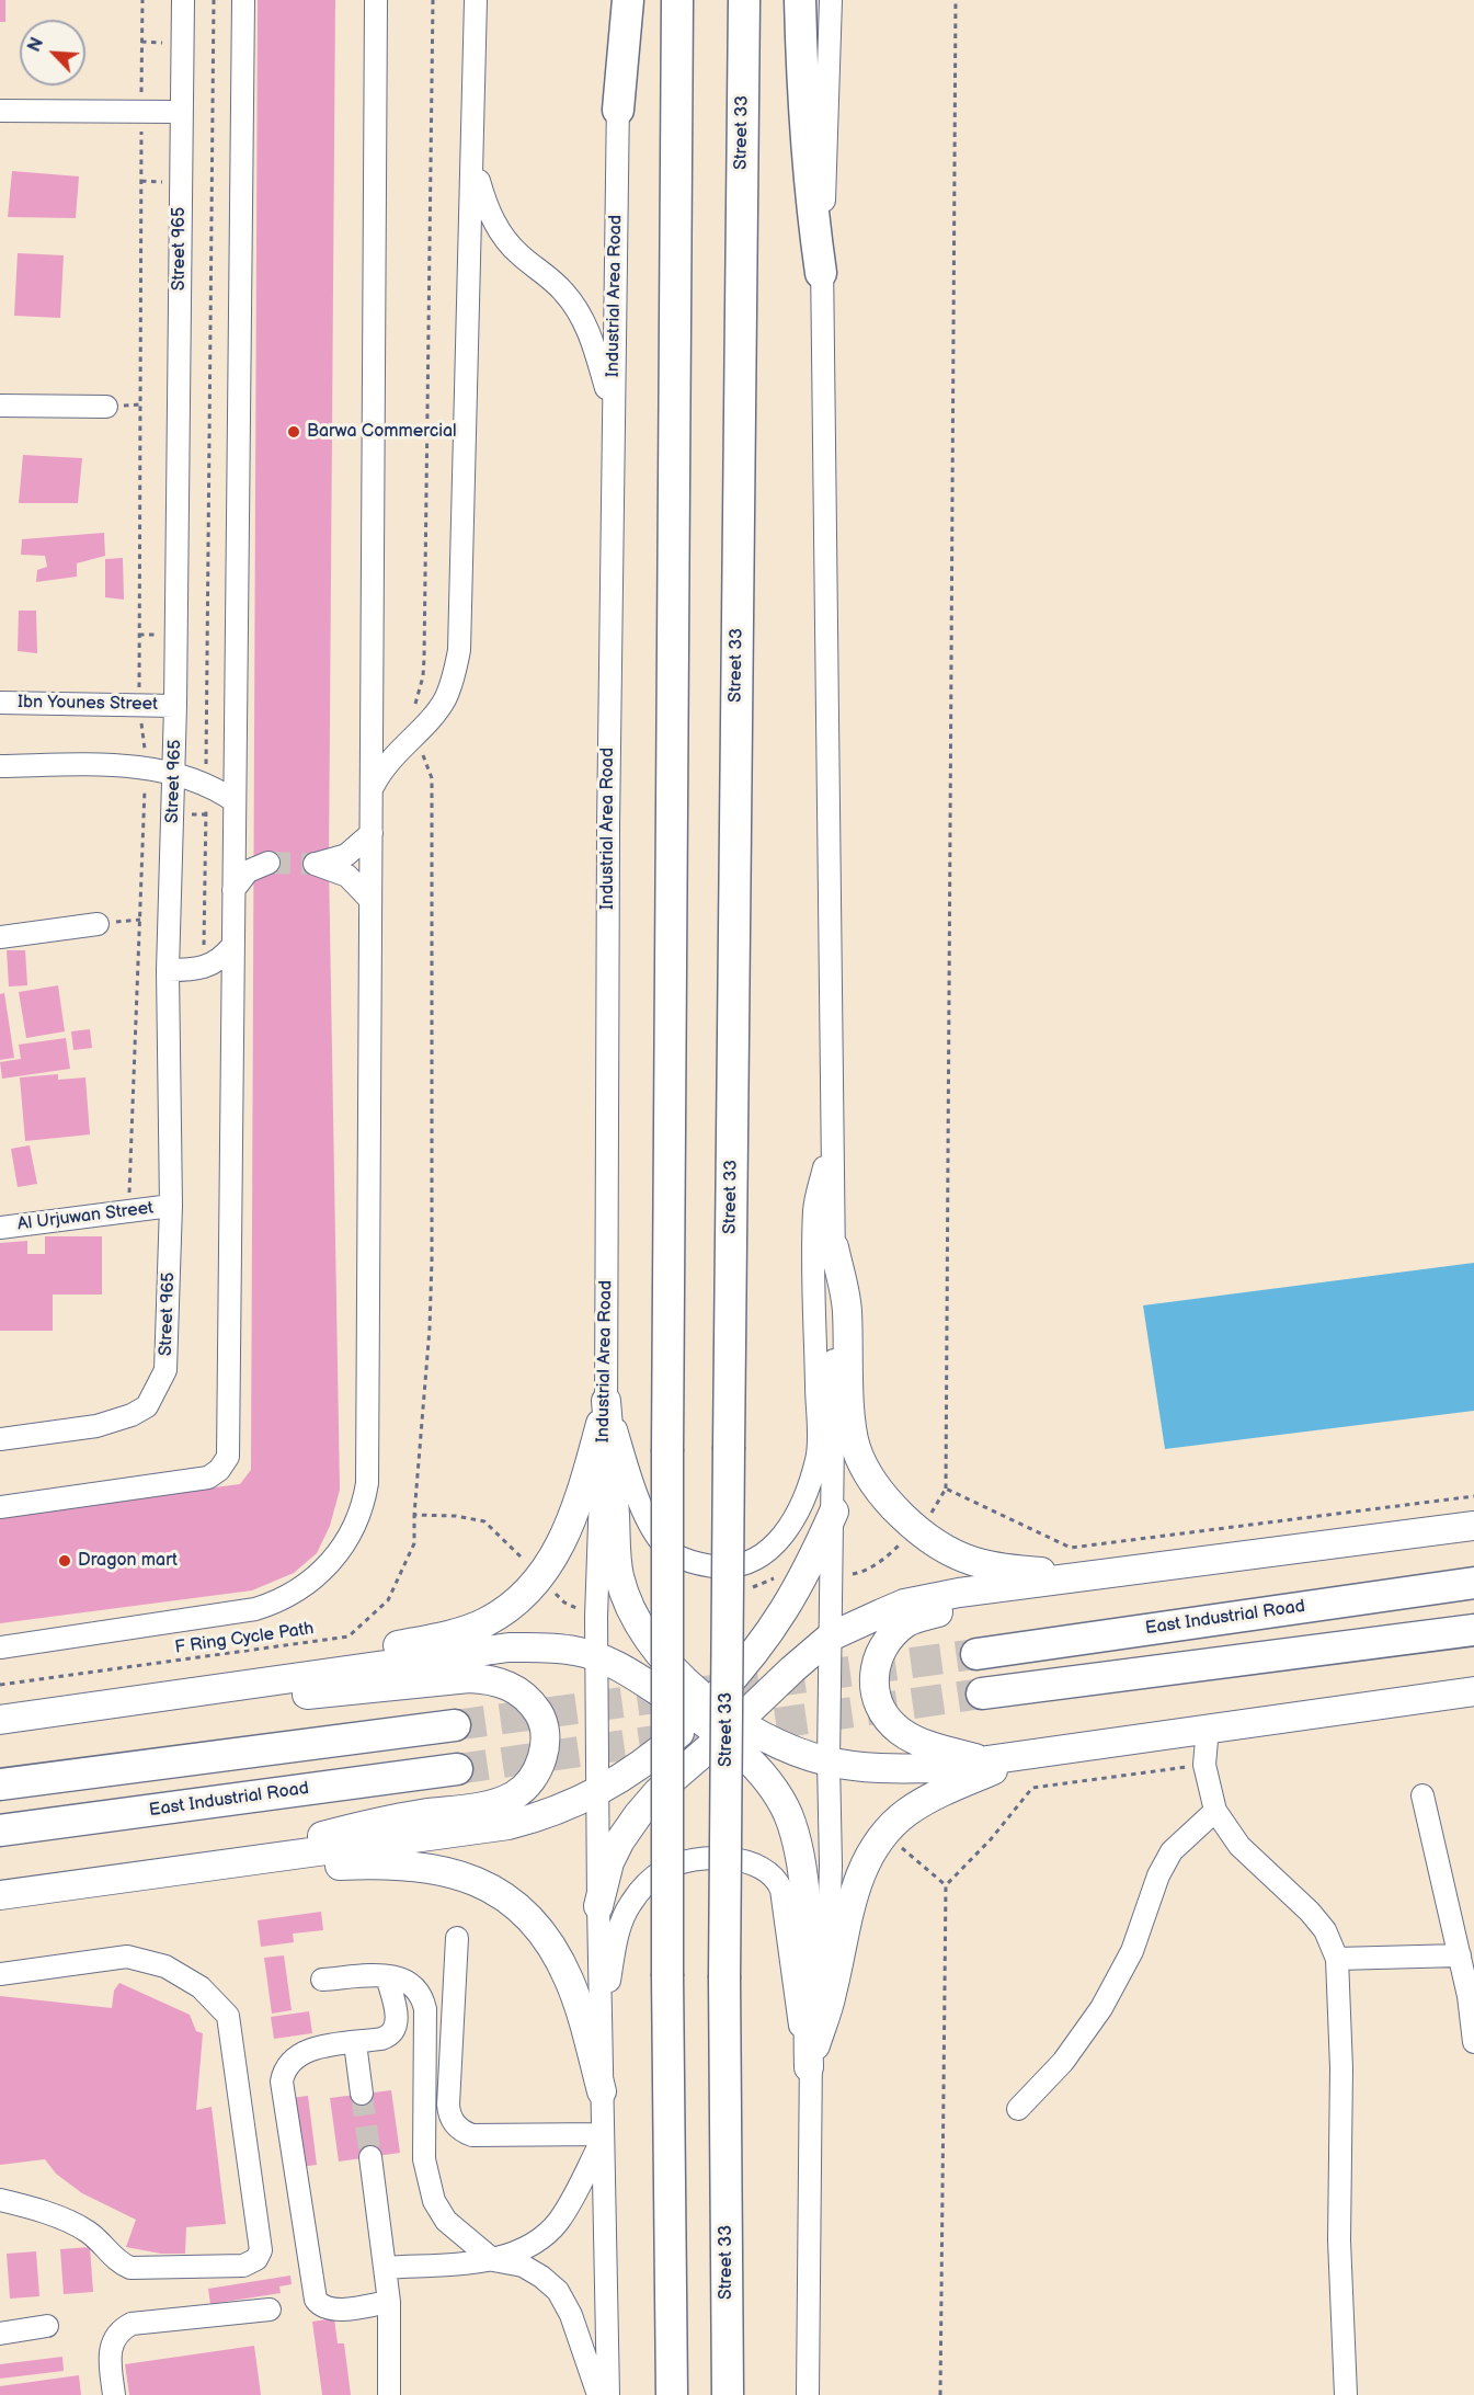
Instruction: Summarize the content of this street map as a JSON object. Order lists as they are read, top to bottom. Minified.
{"streets":{"highway":["Street 33","East Industrial Road"],"street":["Street 965","Industrial Area Road","Ibn Younes Street","Al Urjuwan Street"],"path":["F Ring Cycle Path"]},"crossings":[["Street 965","Ibn Younes Street"],["Street 965","Al Urjuwan Street"]],"places":["Barwa Commercial","Dragon mart"],"north":"top left"}
